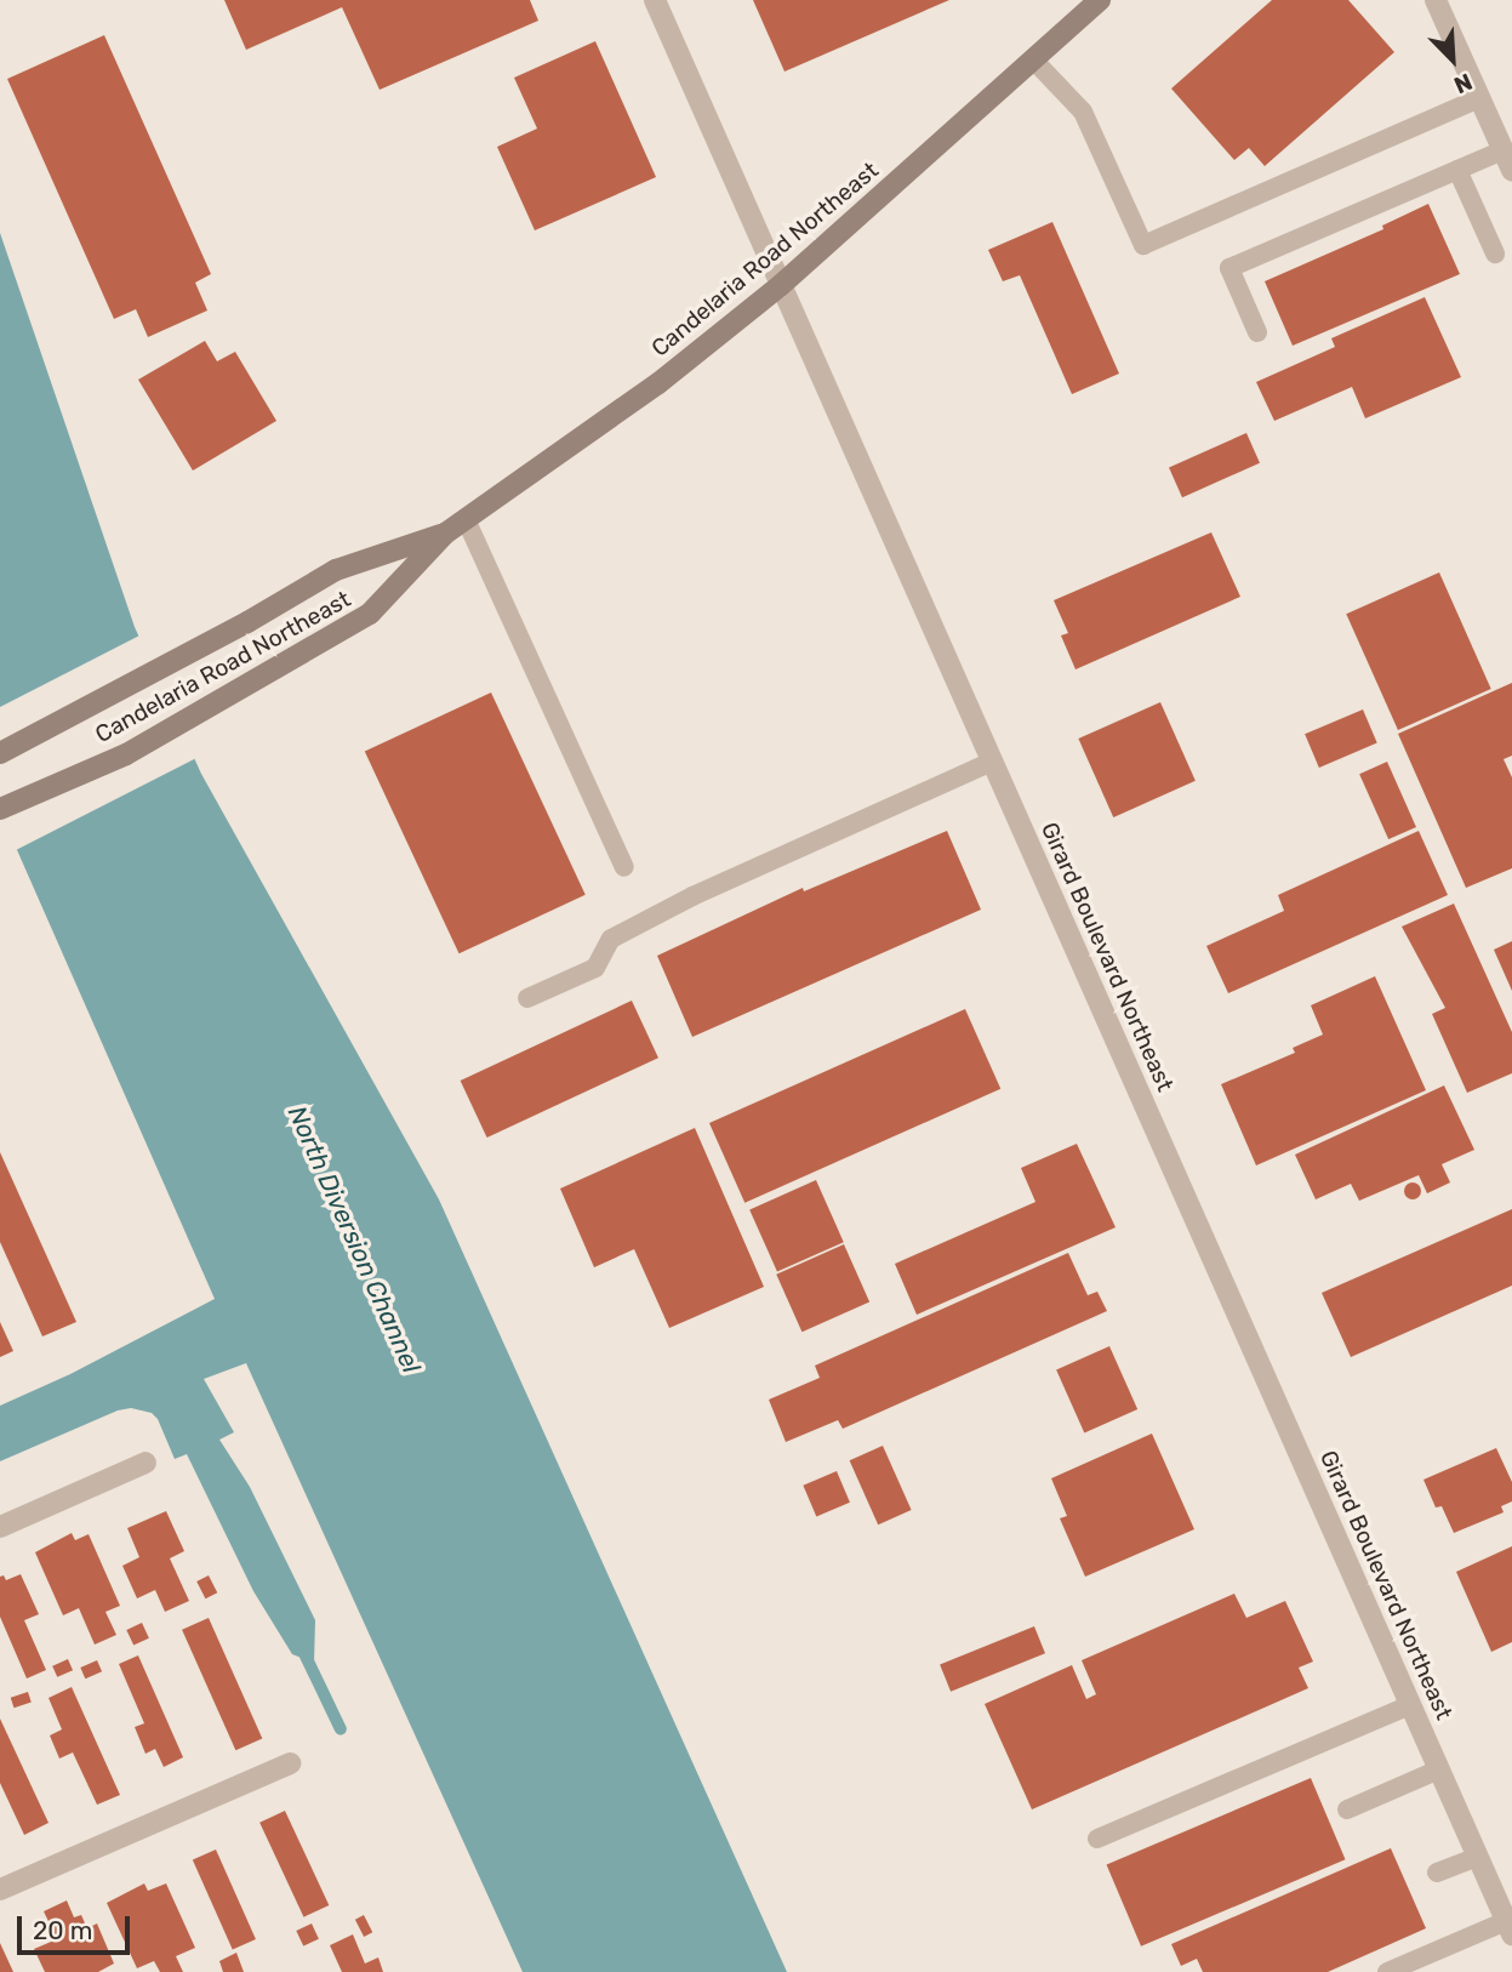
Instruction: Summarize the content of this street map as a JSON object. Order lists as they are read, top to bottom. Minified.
{"streets":{"main road":["Candelaria Road Northeast"],"street":["Girard Boulevard Northeast"]},"crossings":[["Candelaria Road Northeast","Girard Boulevard Northeast"]],"water":["North Diversion Channel"],"scale_bar":"20 m","north":"bottom right"}
